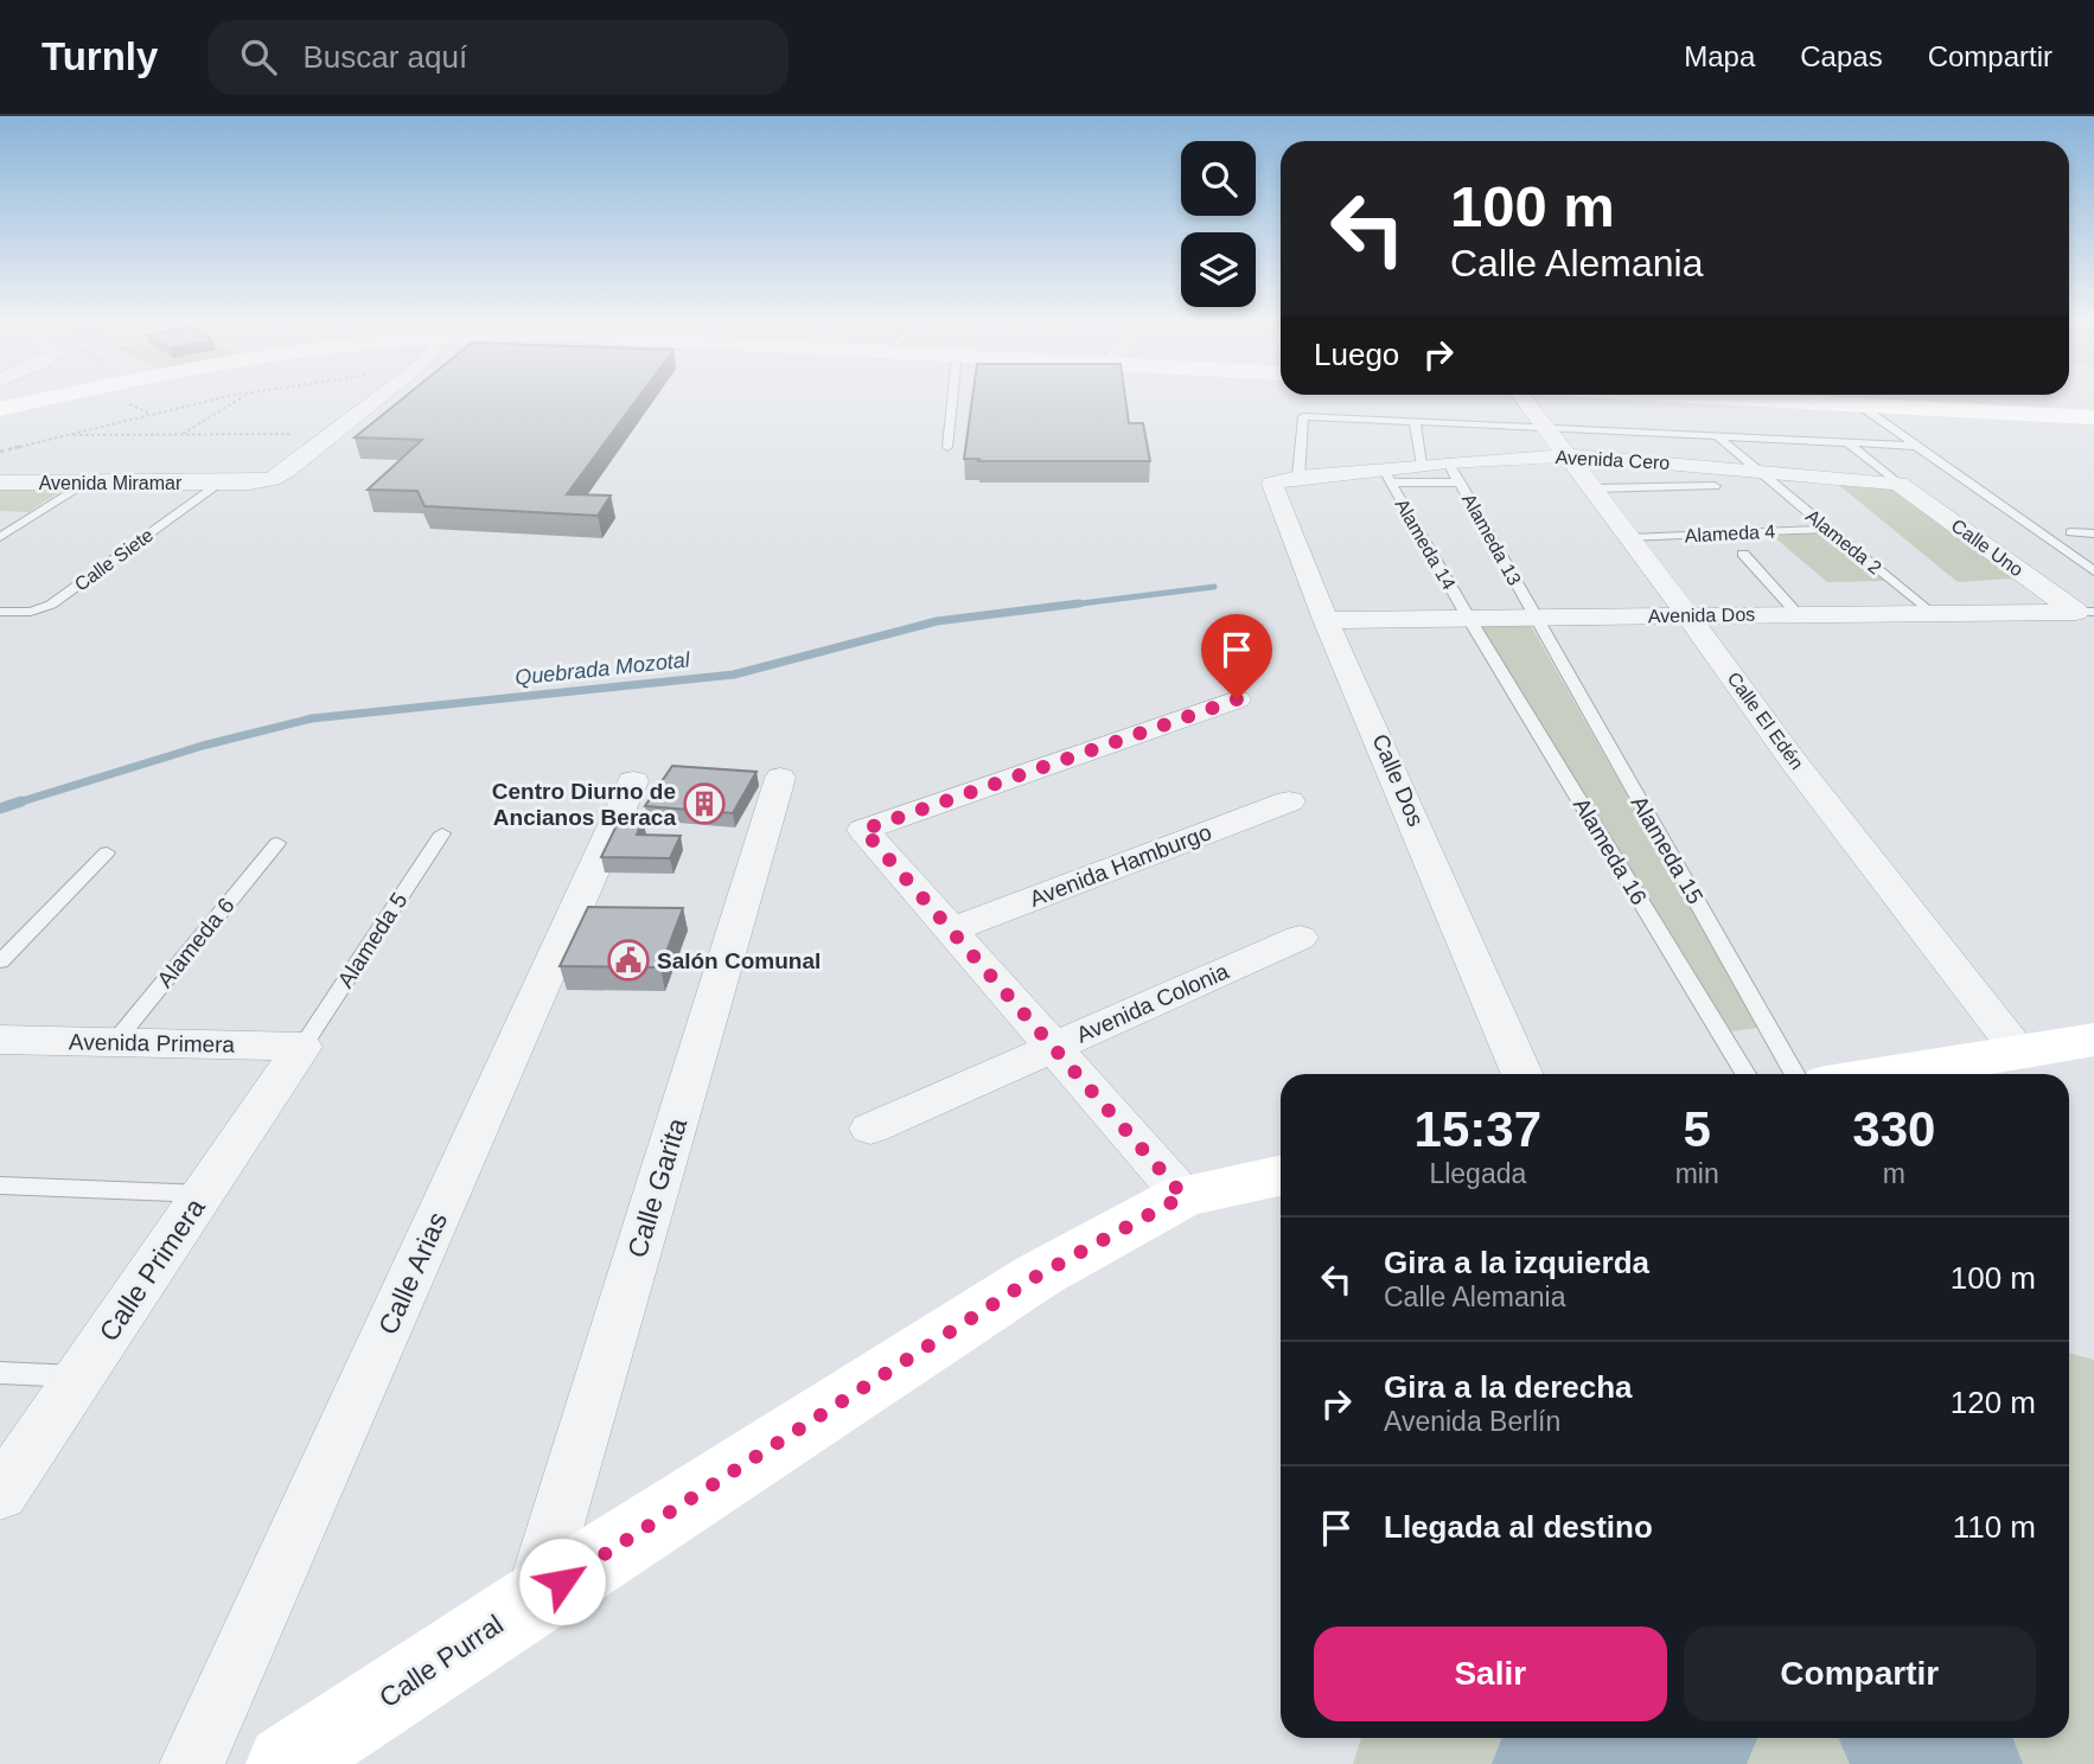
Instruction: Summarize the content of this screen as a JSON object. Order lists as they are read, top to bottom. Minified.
{"streets":{"main road":["Calle Purral"],"street":["Avenida Cero","Avenida Miramar","Calle Uno","Avenida Dos","Calle El Edén","Calle Dos","Avenida Hamburgo","Avenida Colonia","Avenida Primera","Calle Garita","Calle Primera","Calle Arias"],"lane":["Alameda 4","Alameda 13","Alameda 2","Alameda 14","Calle Siete","Alameda 15","Alameda 16","Alameda 5","Alameda 6"]},"crossings":[["Avenida Cero","Alameda 13"],["Avenida Cero","Alameda 2"],["Avenida Cero","Alameda 14"],["Avenida Cero","Calle Uno"],["Avenida Cero","Calle El Edén"],["Avenida Cero","Calle Dos"],["Avenida Miramar","Calle Siete"],["Alameda 4","Alameda 2"],["Alameda 4","Calle El Edén"],["Alameda 13","Avenida Dos"],["Alameda 13","Alameda 15"],["Alameda 2","Avenida Dos"],["Alameda 14","Avenida Dos"],["Alameda 14","Alameda 16"],["Calle Uno","Avenida Dos"],["Avenida Dos","Calle El Edén"],["Avenida Dos","Calle Dos"],["Avenida Dos","Alameda 15"],["Avenida Dos","Alameda 16"],["Alameda 5","Avenida Primera"],["Alameda 5","Calle Primera"],["Alameda 6","Avenida Primera"],["Avenida Primera","Calle Primera"],["Calle Garita","Calle Purral"]],"water":["Quebrada Mozotal"],"places":{"building":["Centro Diurno de Ancianos Beraca"],"public building":["Salón Comunal"]},"page":{"header":"Turnly","search":"Buscar aquí","nav":["Mapa","Capas","Compartir"],"turn":["100 m","Calle Alemania"],"then":"Luego","eta":["15:37","Llegada","5","min","330","m"],"list":[{"name":"Gira a la izquierda","note":"Calle Alemania","value":"100 m"},{"name":"Gira a la derecha","note":"Avenida Berlín","value":"120 m"},{"name":"Llegada al destino","value":"110 m"}],"buttons":["Salir","Compartir"]}}
